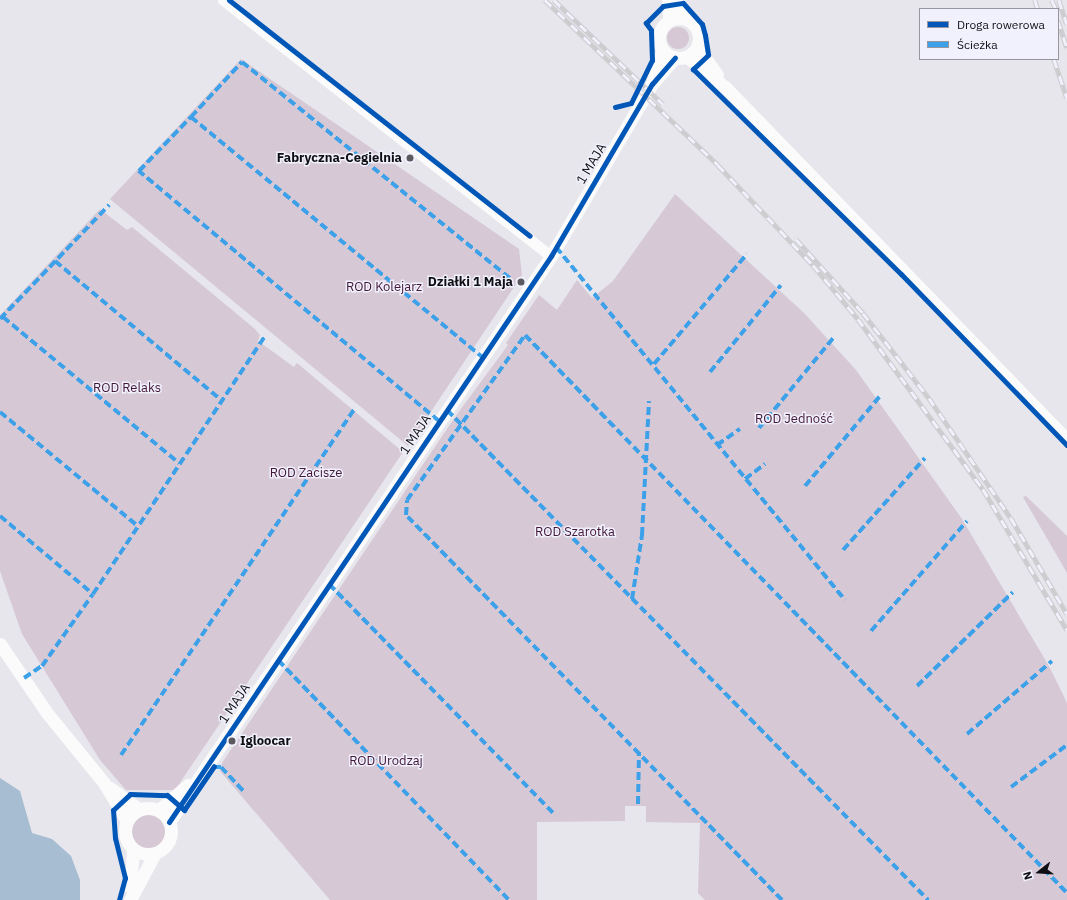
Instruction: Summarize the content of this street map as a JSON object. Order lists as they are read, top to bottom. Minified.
{"streets":{"street":["1 MAJA"]},"parks":["ROD Kolejarz","ROD Relaks","ROD Jedność","ROD Zacisze","ROD Szarotka","ROD Urodzaj"],"places":["Fabryczna-Cegielnia","Działki 1 Maja","Igloocar"],"legend":["Droga rowerowa","Ścieżka"],"north":"left"}
